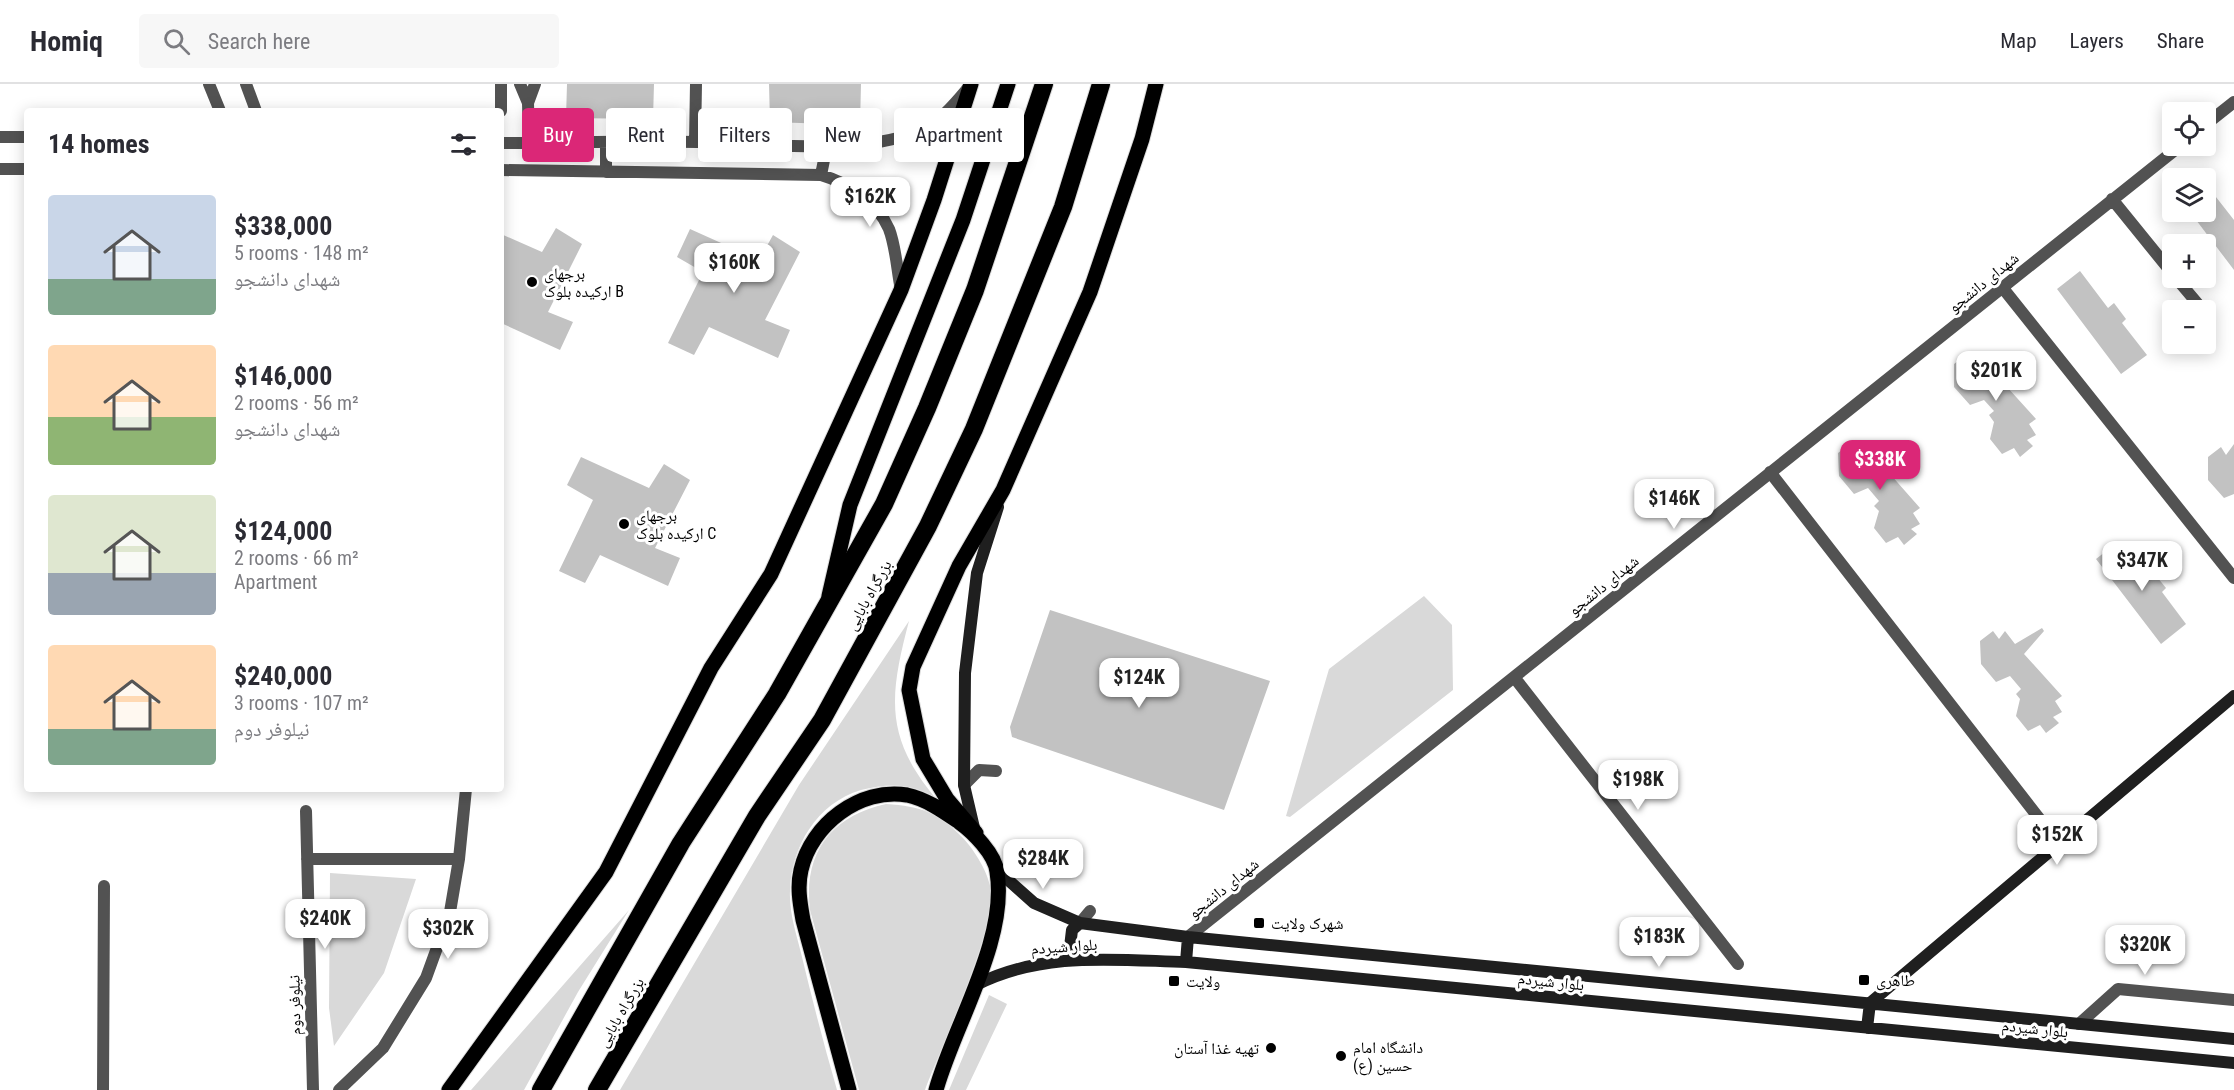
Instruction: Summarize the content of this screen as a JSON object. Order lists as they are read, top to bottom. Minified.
{"streets":{"highway":["بزرگراه بابایی"],"main road":["بلوار شیردم"],"street":["شهدای دانشجو","نیلوفر دوم"]},"crossings":[["شهدای دانشجو","بلوار شیردم"]],"places":{"other":["برجهای ارکیده بلوک B","برجهای ارکیده بلوک C","تهیه غذا آستان","دانشگاه امام حسین (ع)"],"transit":["شهرک ولایت","طاهری","ولایت"]},"page":{"header":"Homiq","search":"Search here","nav":["Map","Layers","Share"],"map_buttons":["+","−"],"chip":["Buy","Rent","Filters","New","Apartment"],"heading":"14 homes","price":["$162K","$160K","$201K","$338K","$146K","$347K","$124K","$198K","$152K","$284K","$240K","$302K","$183K","$320K"],"list":[{"name":"$338,000","note":"5 rooms · 148 m² · شهدای دانشجو"},{"name":"$146,000","note":"2 rooms · 56 m² · شهدای دانشجو"},{"name":"$124,000","note":"2 rooms · 66 m² · Apartment"},{"name":"$240,000","note":"3 rooms · 107 m² · نیلوفر دوم"}]}}
